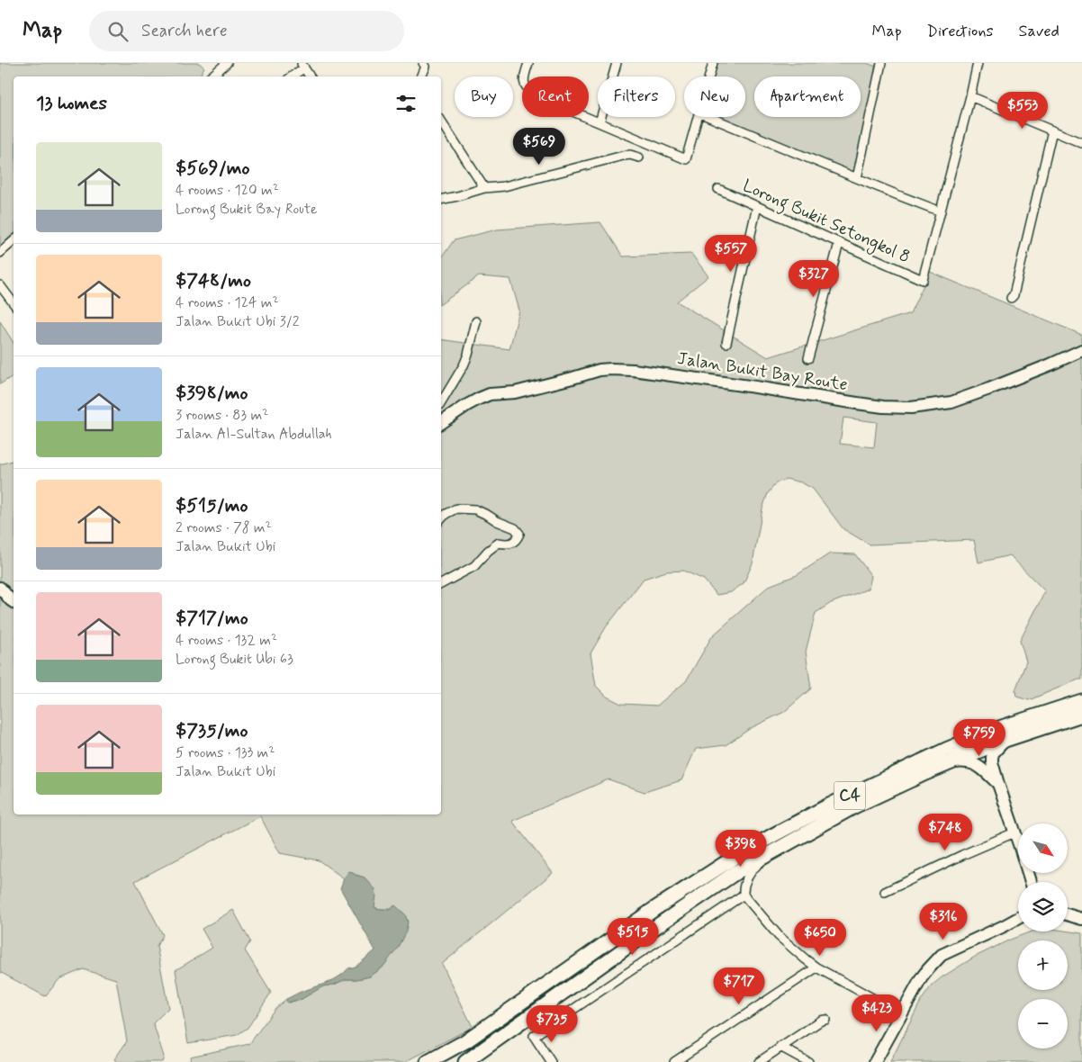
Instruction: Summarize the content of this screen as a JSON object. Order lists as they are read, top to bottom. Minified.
{"streets":{"main road":["C4"],"street":["Lorong Bukit Setongkol 8","Jalan Bukit Bay Route"]},"north":"bottom right","page":{"header":"Map","search":"Search here","nav":["Map","Directions","Saved"],"chip":["Buy","Rent","Filters","New","Apartment"],"heading":"13 homes","price":["$553","$569","$557","$327","$759","$748","$398","$316","$515","$650","$717","$423","$735"],"list":[{"name":"$569/mo","note":"4 rooms · 120 m² · Lorong Bukit Bay Route"},{"name":"$748/mo","note":"4 rooms · 124 m² · Jalan Bukit Ubi 3/2"},{"name":"$398/mo","note":"3 rooms · 83 m² · Jalan Al-Sultan Abdullah"},{"name":"$515/mo","note":"2 rooms · 78 m² · Jalan Bukit Ubi"},{"name":"$717/mo","note":"4 rooms · 132 m² · Lorong Bukit Ubi 63"},{"name":"$735/mo","note":"5 rooms · 133 m² · Jalan Bukit Ubi"}],"map_buttons":["+","−"]}}
